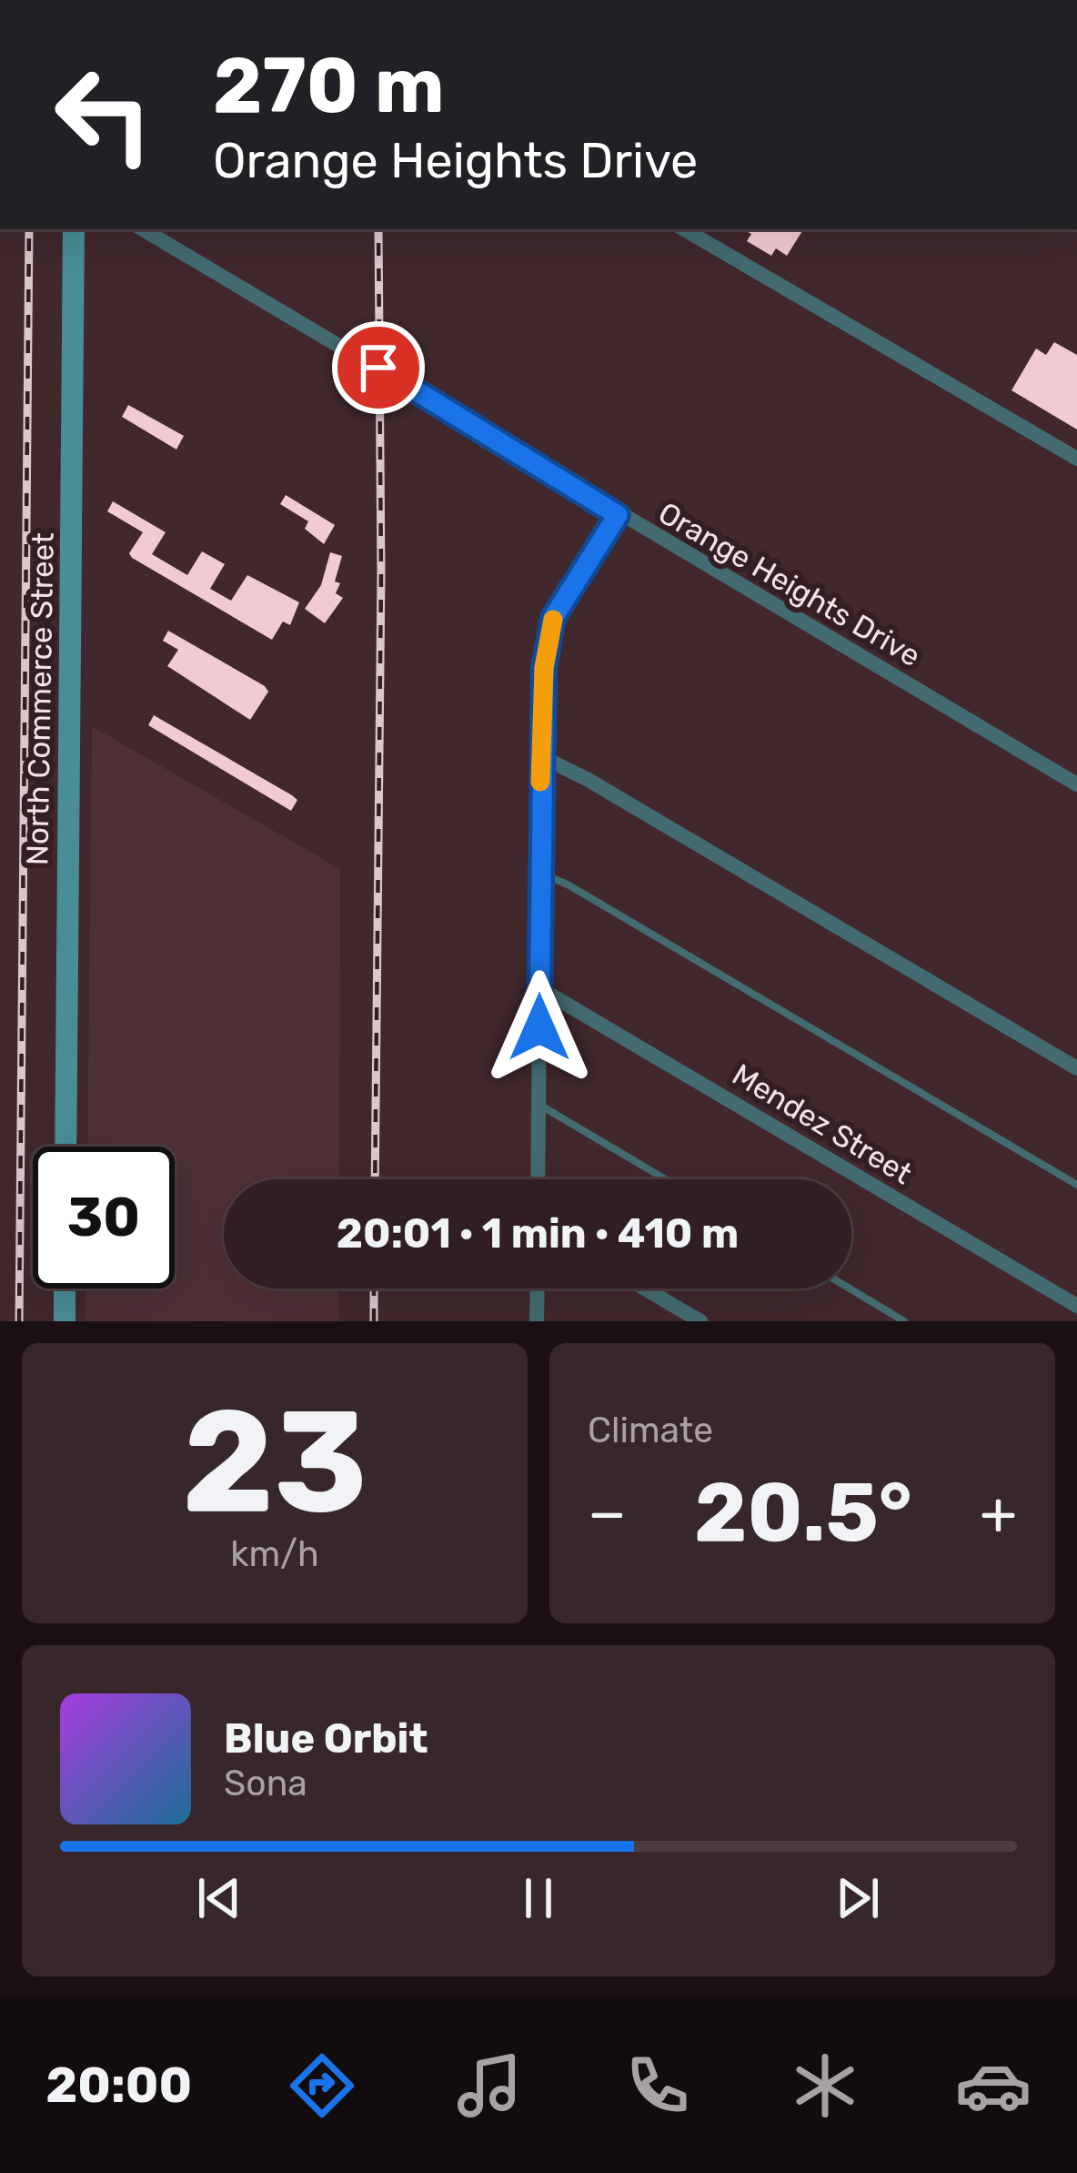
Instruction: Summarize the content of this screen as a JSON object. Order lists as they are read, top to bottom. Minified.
{"streets":{"main road":["North Commerce Street"],"street":["Orange Heights Drive","Mendez Street"]},"page":{"turn":["270 m","Orange Heights Drive"],"limit":"30","trip":"20:01 · 1 min · 410 m","tile":[["23","km/h"],"Climate"],"heat":["−","20.5°","+"],"song":["Blue Orbit","Sona"],"tabs":"20:00"}}
